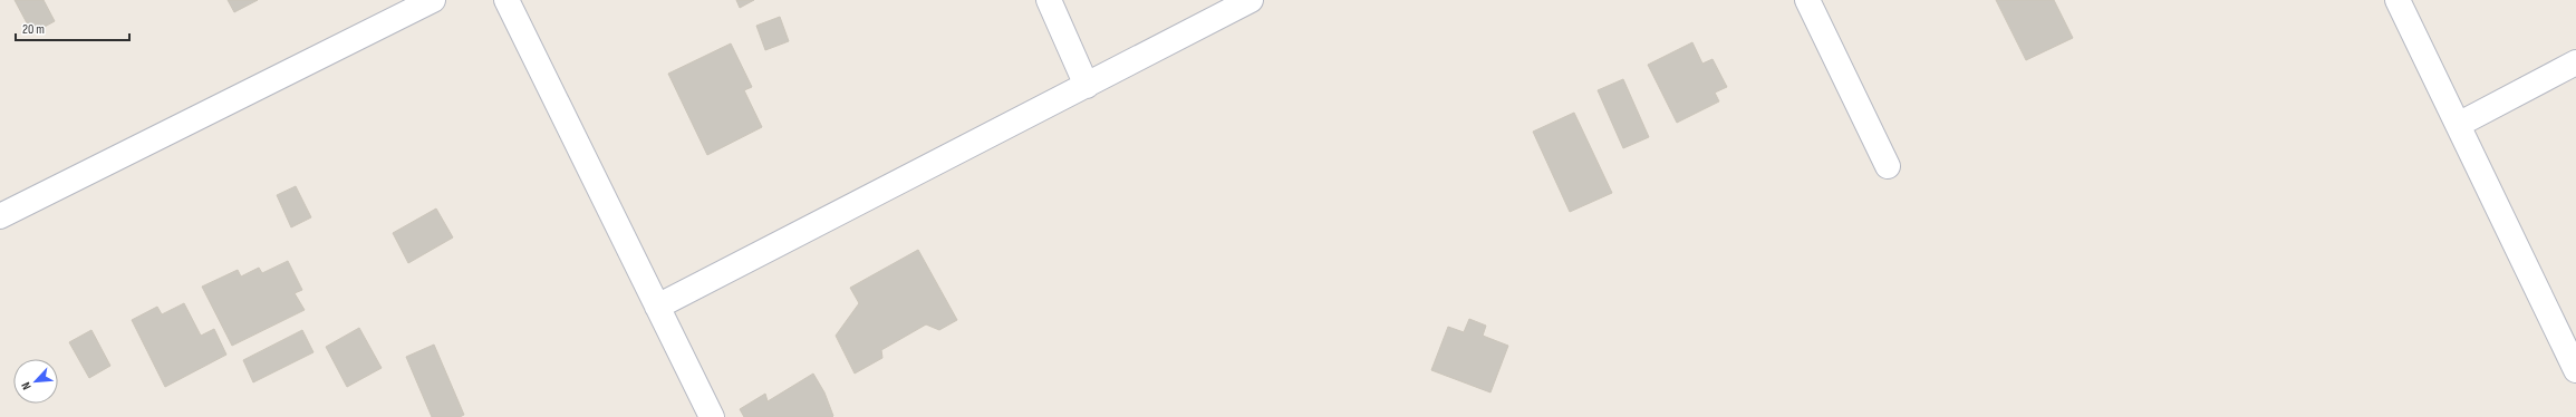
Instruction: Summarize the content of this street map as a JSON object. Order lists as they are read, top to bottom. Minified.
{"scale_bar":"20 m","north":"bottom left"}
